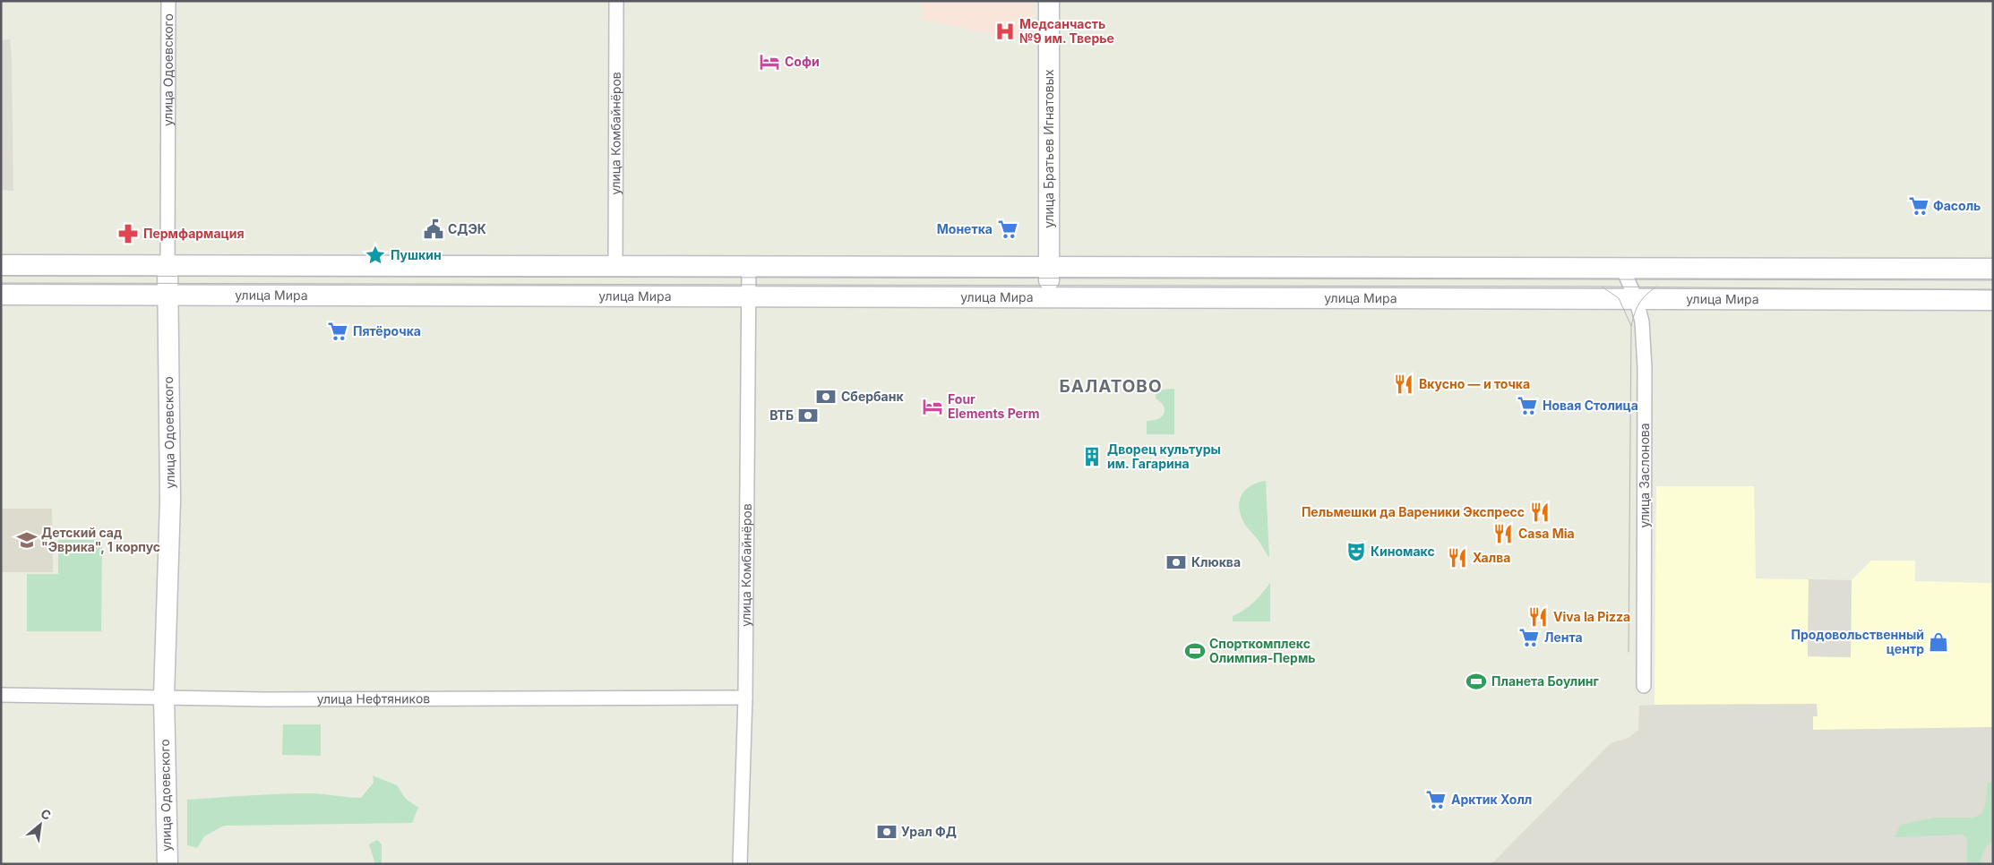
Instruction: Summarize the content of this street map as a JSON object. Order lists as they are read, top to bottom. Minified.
{"streets":{"main road":["улица Одоевского","улица Братьев Игнатовых","улица Мира"],"street":["улица Комбайнёров","улица Заслонова","улица Нефтяников"]},"crossings":[["улица Одоевского","улица Мира"],["улица Одоевского","улица Нефтяников"],["улица Комбайнёров","улица Мира"],["улица Комбайнёров","улица Нефтяников"],["улица Братьев Игнатовых","улица Мира"],["улица Мира","улица Заслонова"]],"districts":["БАЛАТОВО"],"places":{"hospital":["Медсанчасть №9 им. Тверье"],"hotel":["Софи","Four Elements Perm"],"supermarket":["Фасоль","Монетка","Пятёрочка","Новая Столица","Лента","Арктик Холл"],"public building":["СДЭК"],"pharmacy":["Пермфармация"],"place":["Пушкин"],"restaurant":["Вкусно — и точка","Пельмешки да Вареники Экспресс","Casa Mia","Халва","Viva la Pizza"],"bank":["Сбербанк","ВТБ","Клюква","Урал ФД"],"building":["Дворец культуры им. Гагарина"],"school or university":["Детский сад \"Эврика\", 1 корпус"],"theatre":["Киномакс"],"shop":["Продовольственный центр"],"sports":["Спорткомплекс Олимпия-Пермь","Планета Боулинг"]},"north":"top right"}
